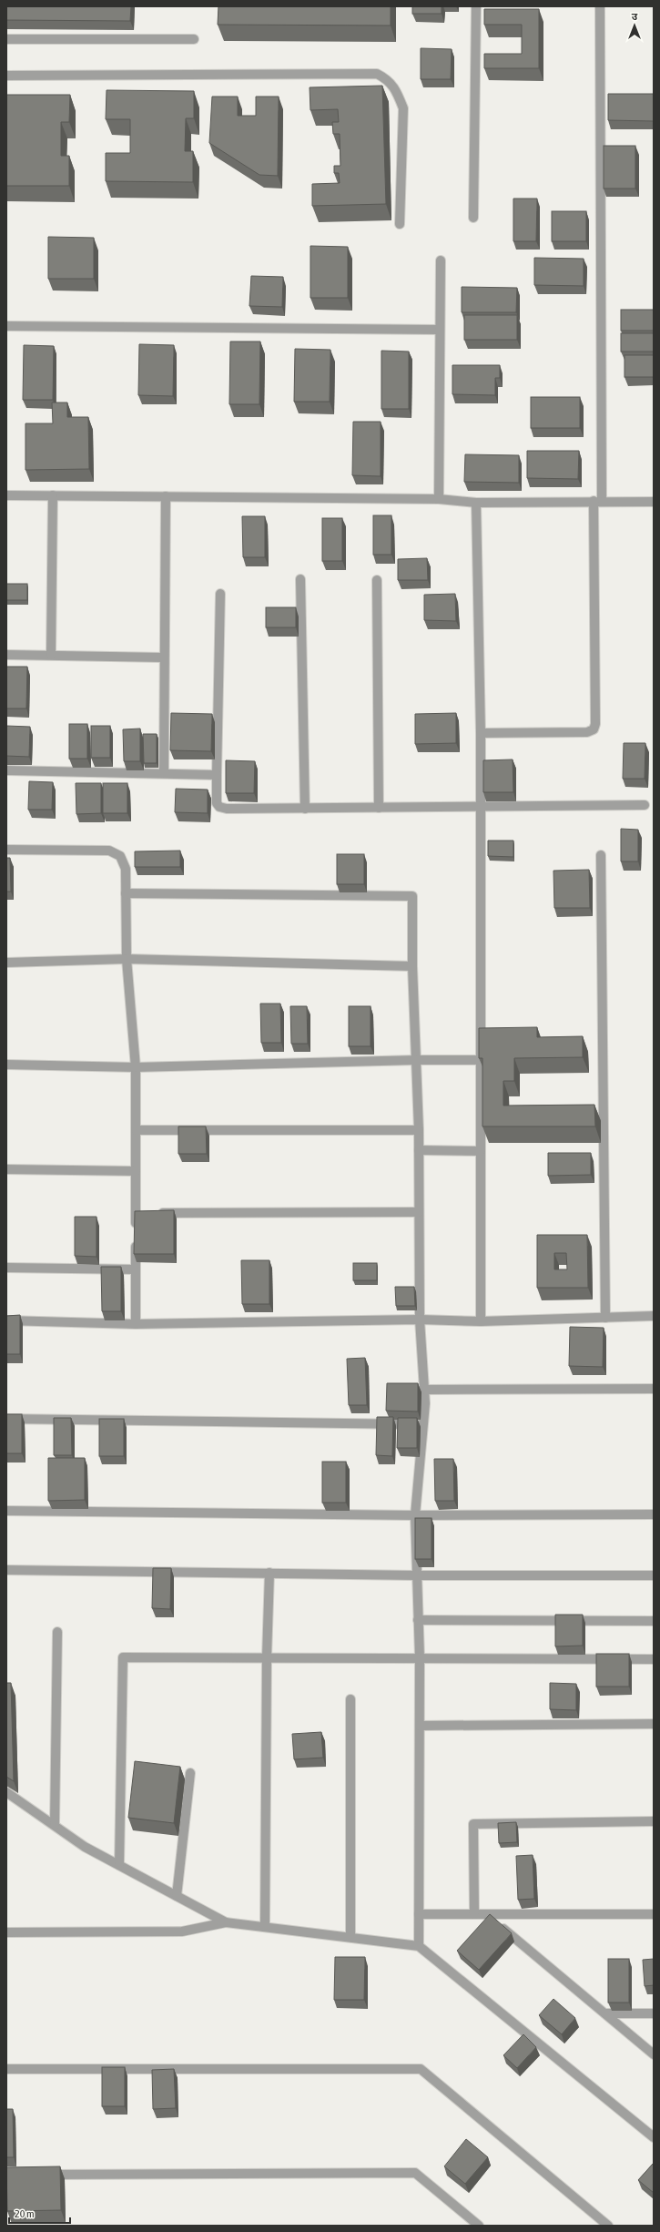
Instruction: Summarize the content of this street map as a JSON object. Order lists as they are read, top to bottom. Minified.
{"scale_bar":"20 m","north":"top"}
